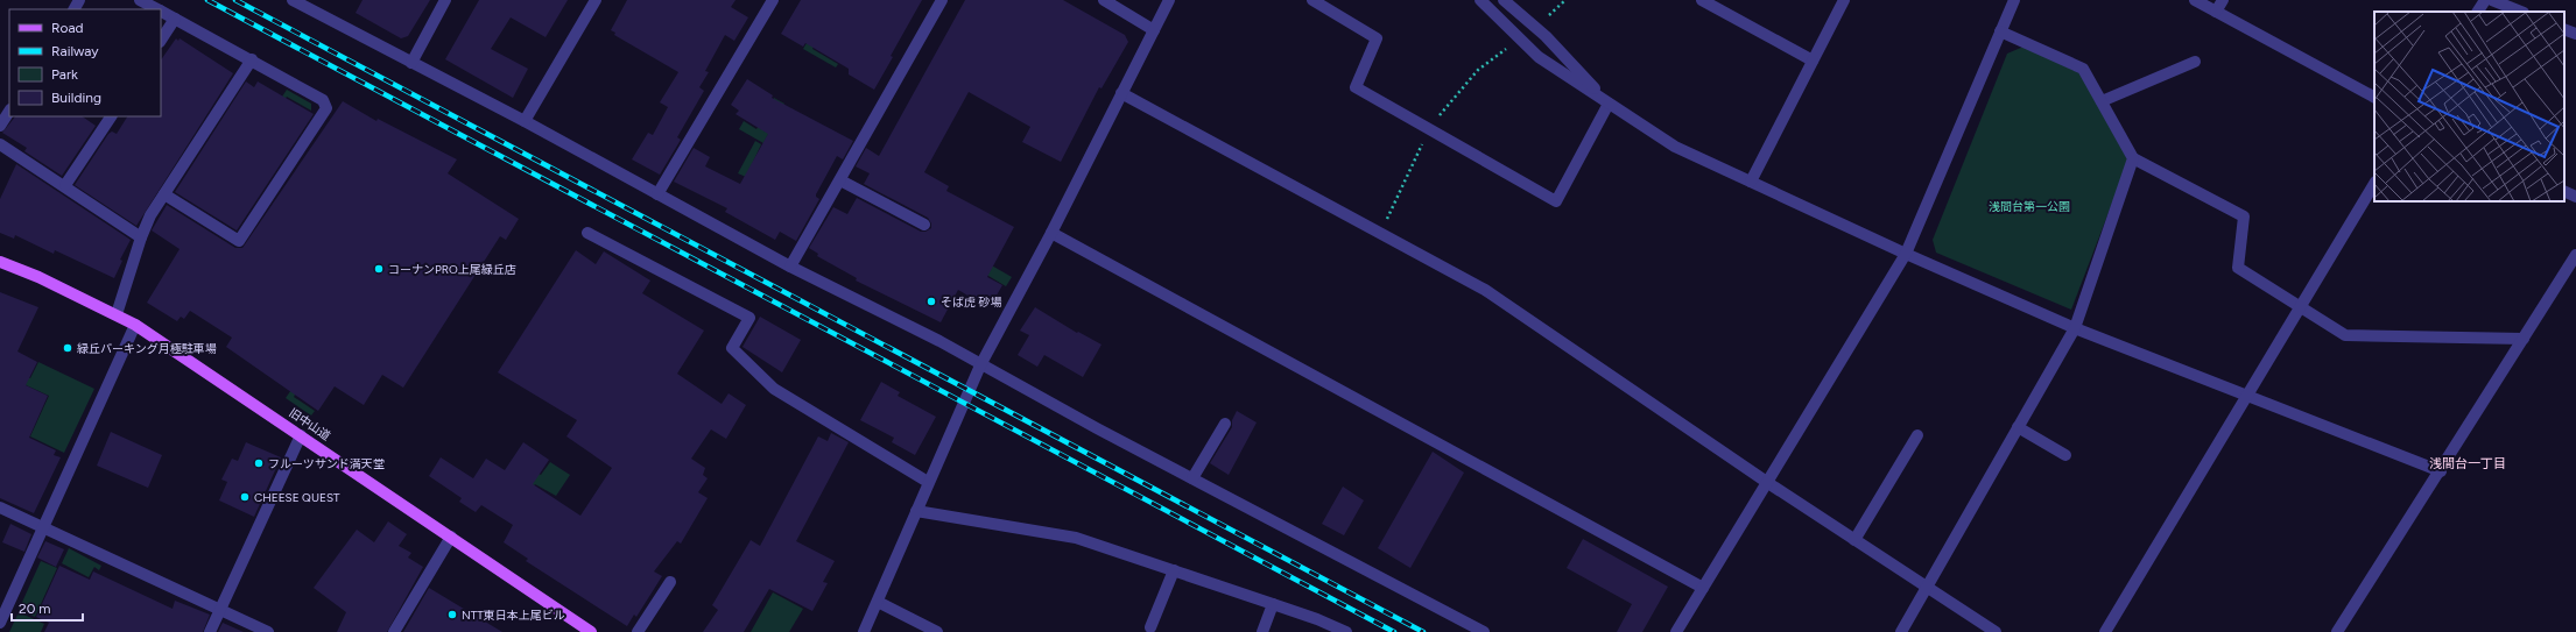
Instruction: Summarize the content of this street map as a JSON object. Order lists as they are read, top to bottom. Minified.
{"streets":{"main road":["旧中山道"]},"districts":["浅間台一丁目"],"parks":["浅間台第一公園"],"places":["コーナンPRO上尾緑丘店","そば虎 砂場","緑丘パーキング月極駐車場","フルーツサンド満天堂","CHEESE QUEST","NTT東日本上尾ビル"],"legend":["Road","Railway","Park","Building"],"scale_bar":"20 m"}
